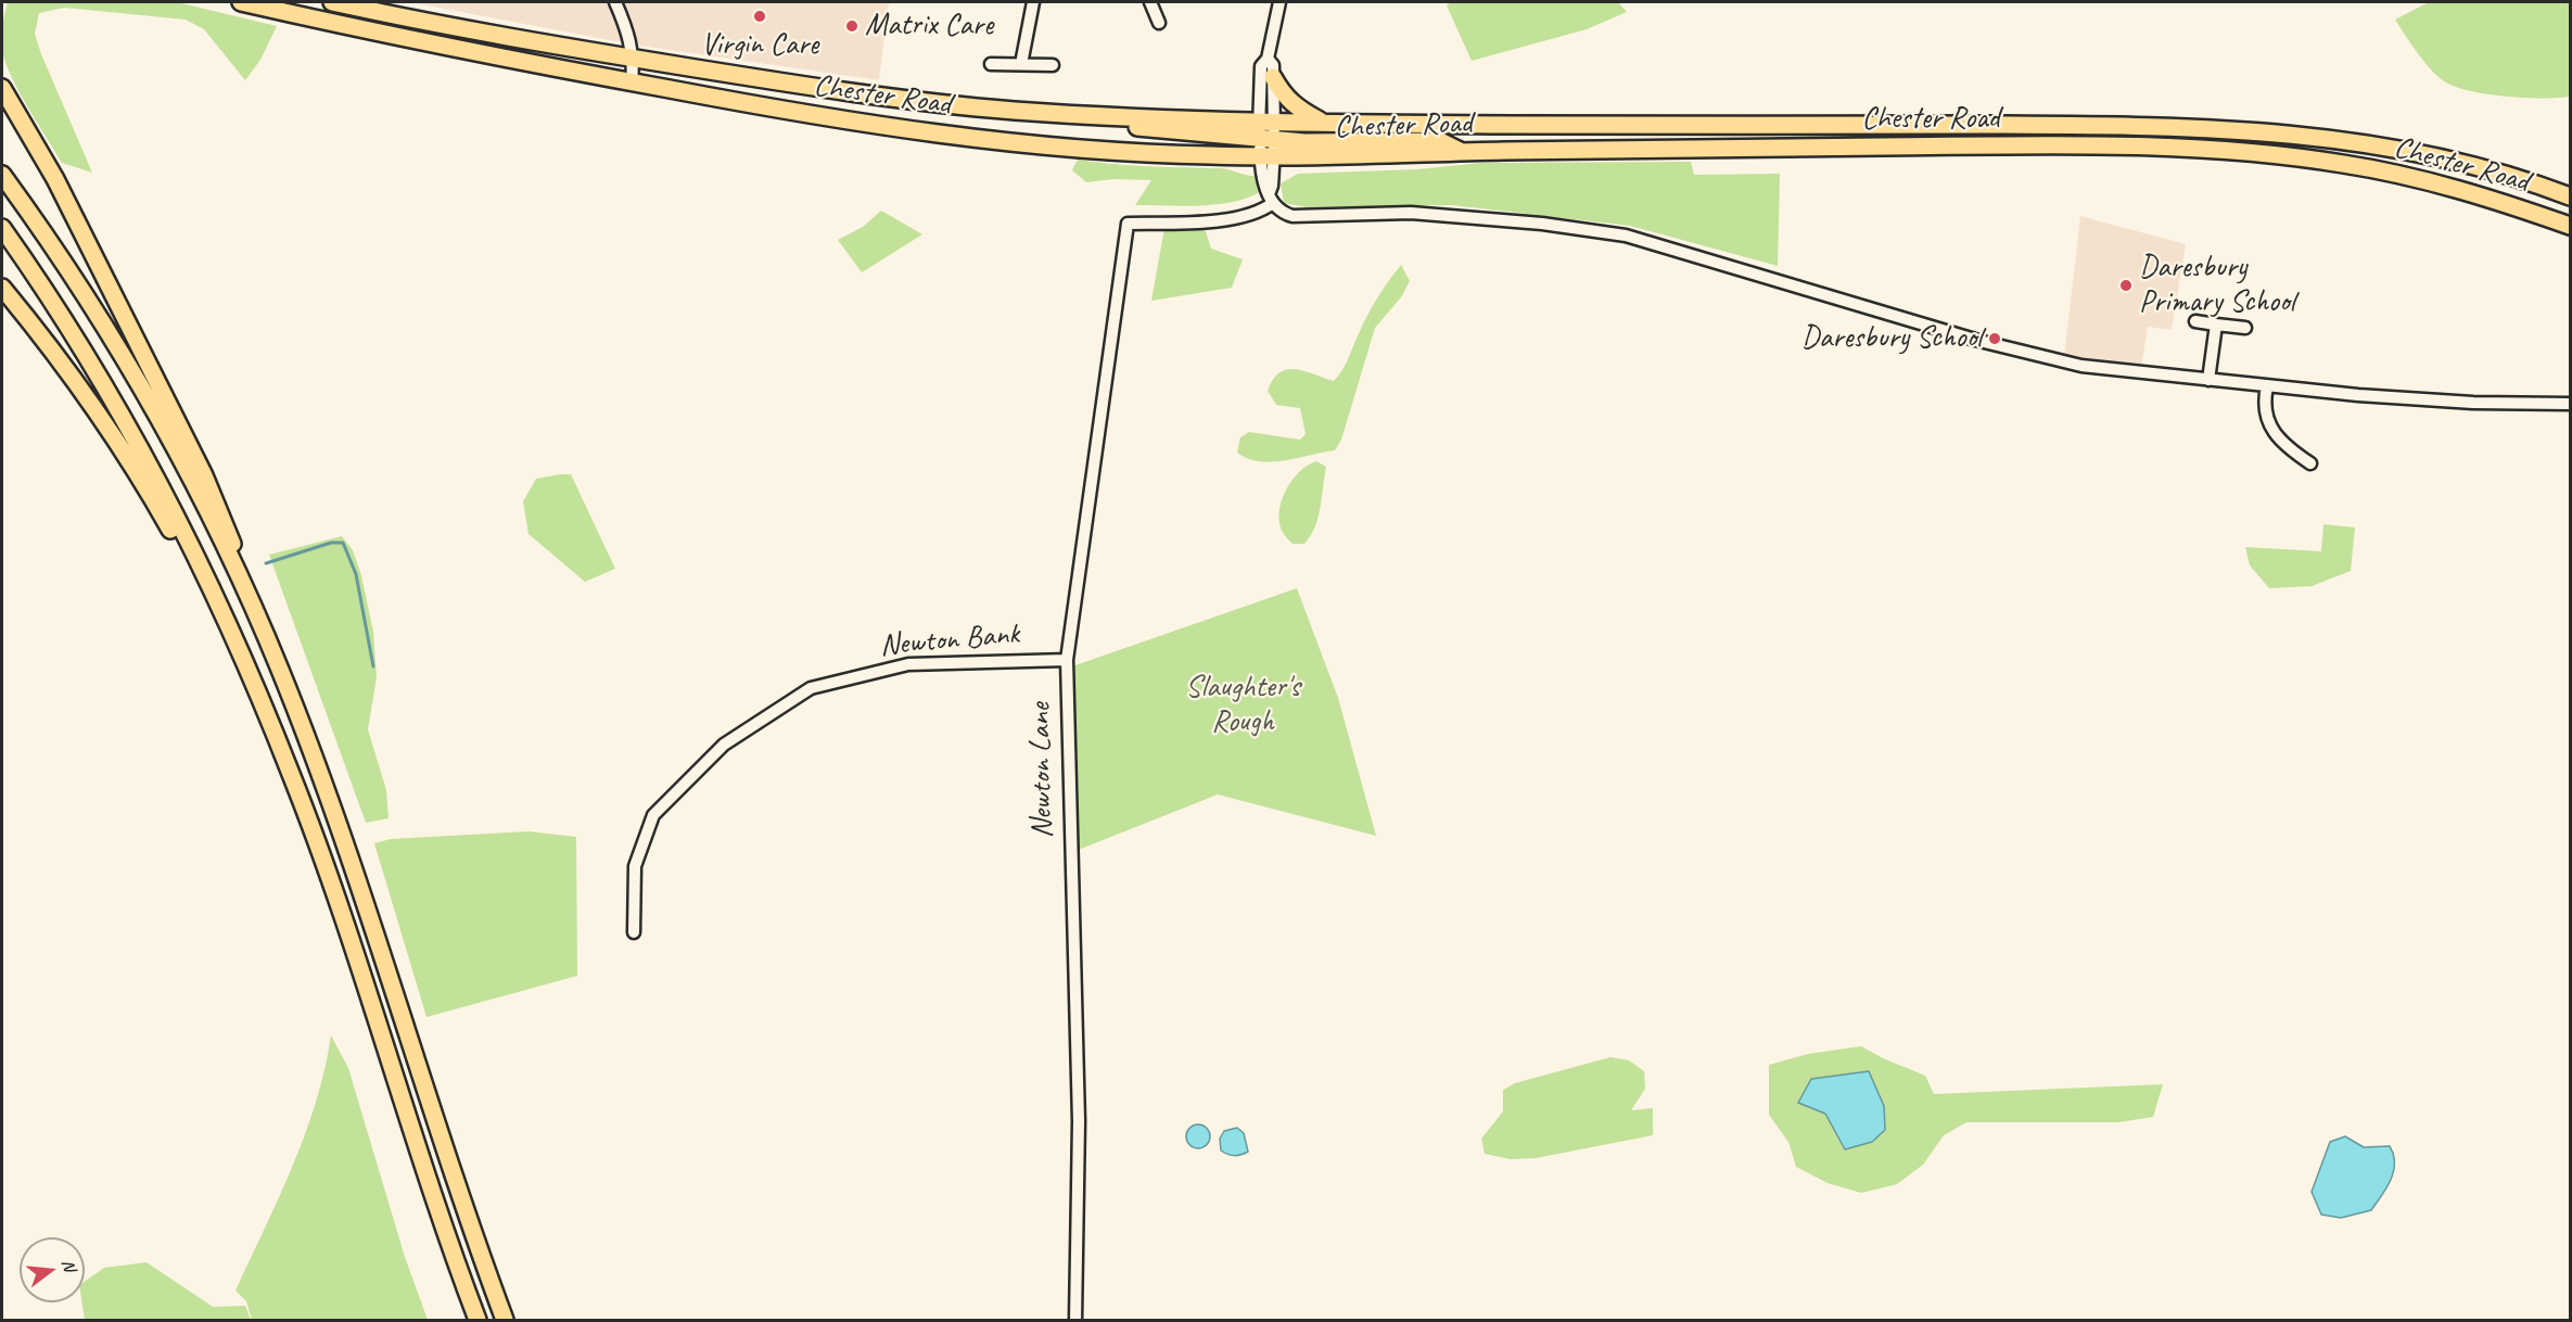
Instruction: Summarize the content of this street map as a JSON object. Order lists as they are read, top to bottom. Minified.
{"streets":{"highway":["Chester Road"],"street":["Newton Bank","Newton Lane"]},"crossings":[["Newton Bank","Newton Lane"]],"parks":["Slaughter's Rough"],"places":["Virgin Care","Matrix Care","Daresbury Primary School","Daresbury School"],"north":"right"}
